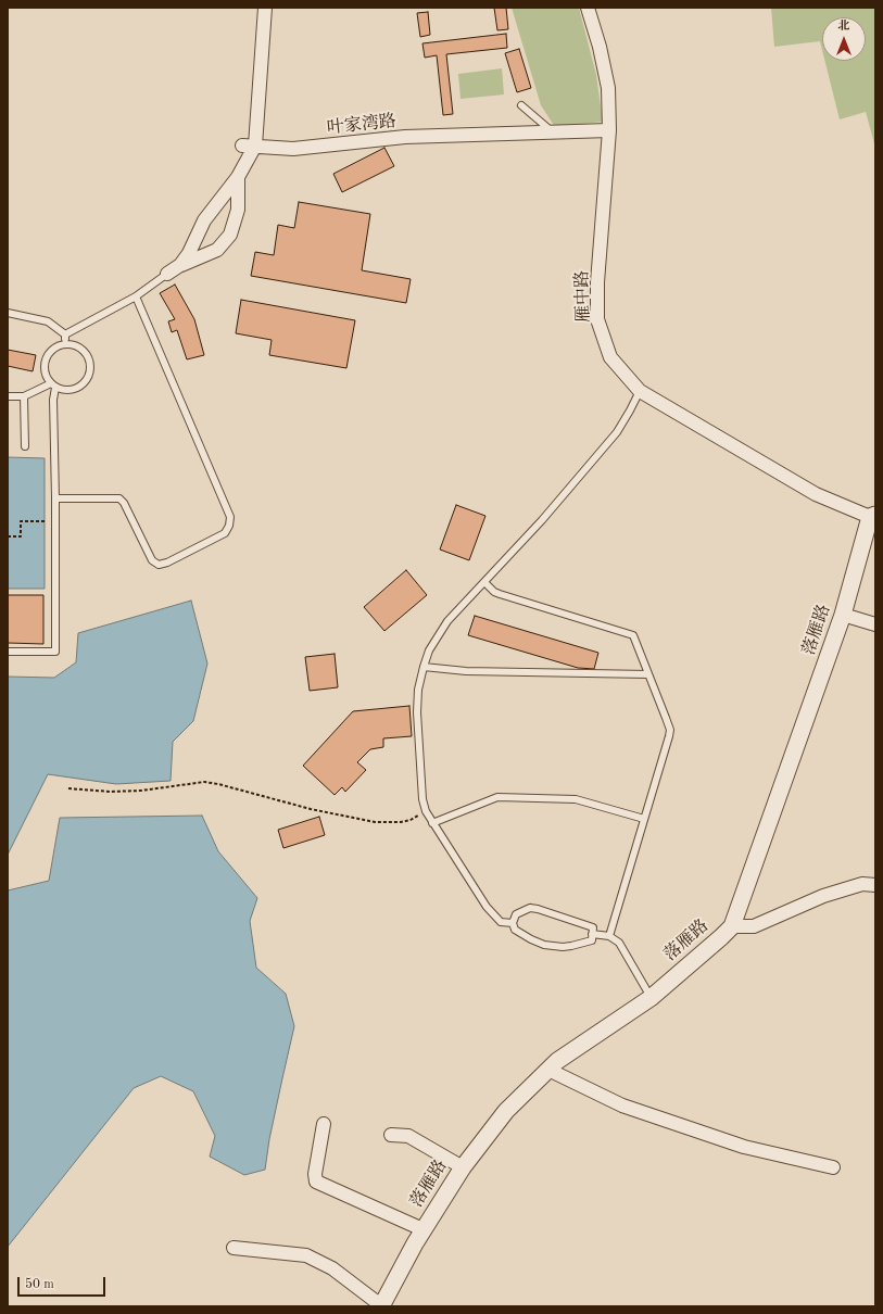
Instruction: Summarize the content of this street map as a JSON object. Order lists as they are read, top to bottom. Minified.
{"streets":{"street":["叶家湾路","雁中路","落雁路"]},"crossings":[["叶家湾路","雁中路"],["雁中路","落雁路"]],"scale_bar":"50 m","north":"top"}
